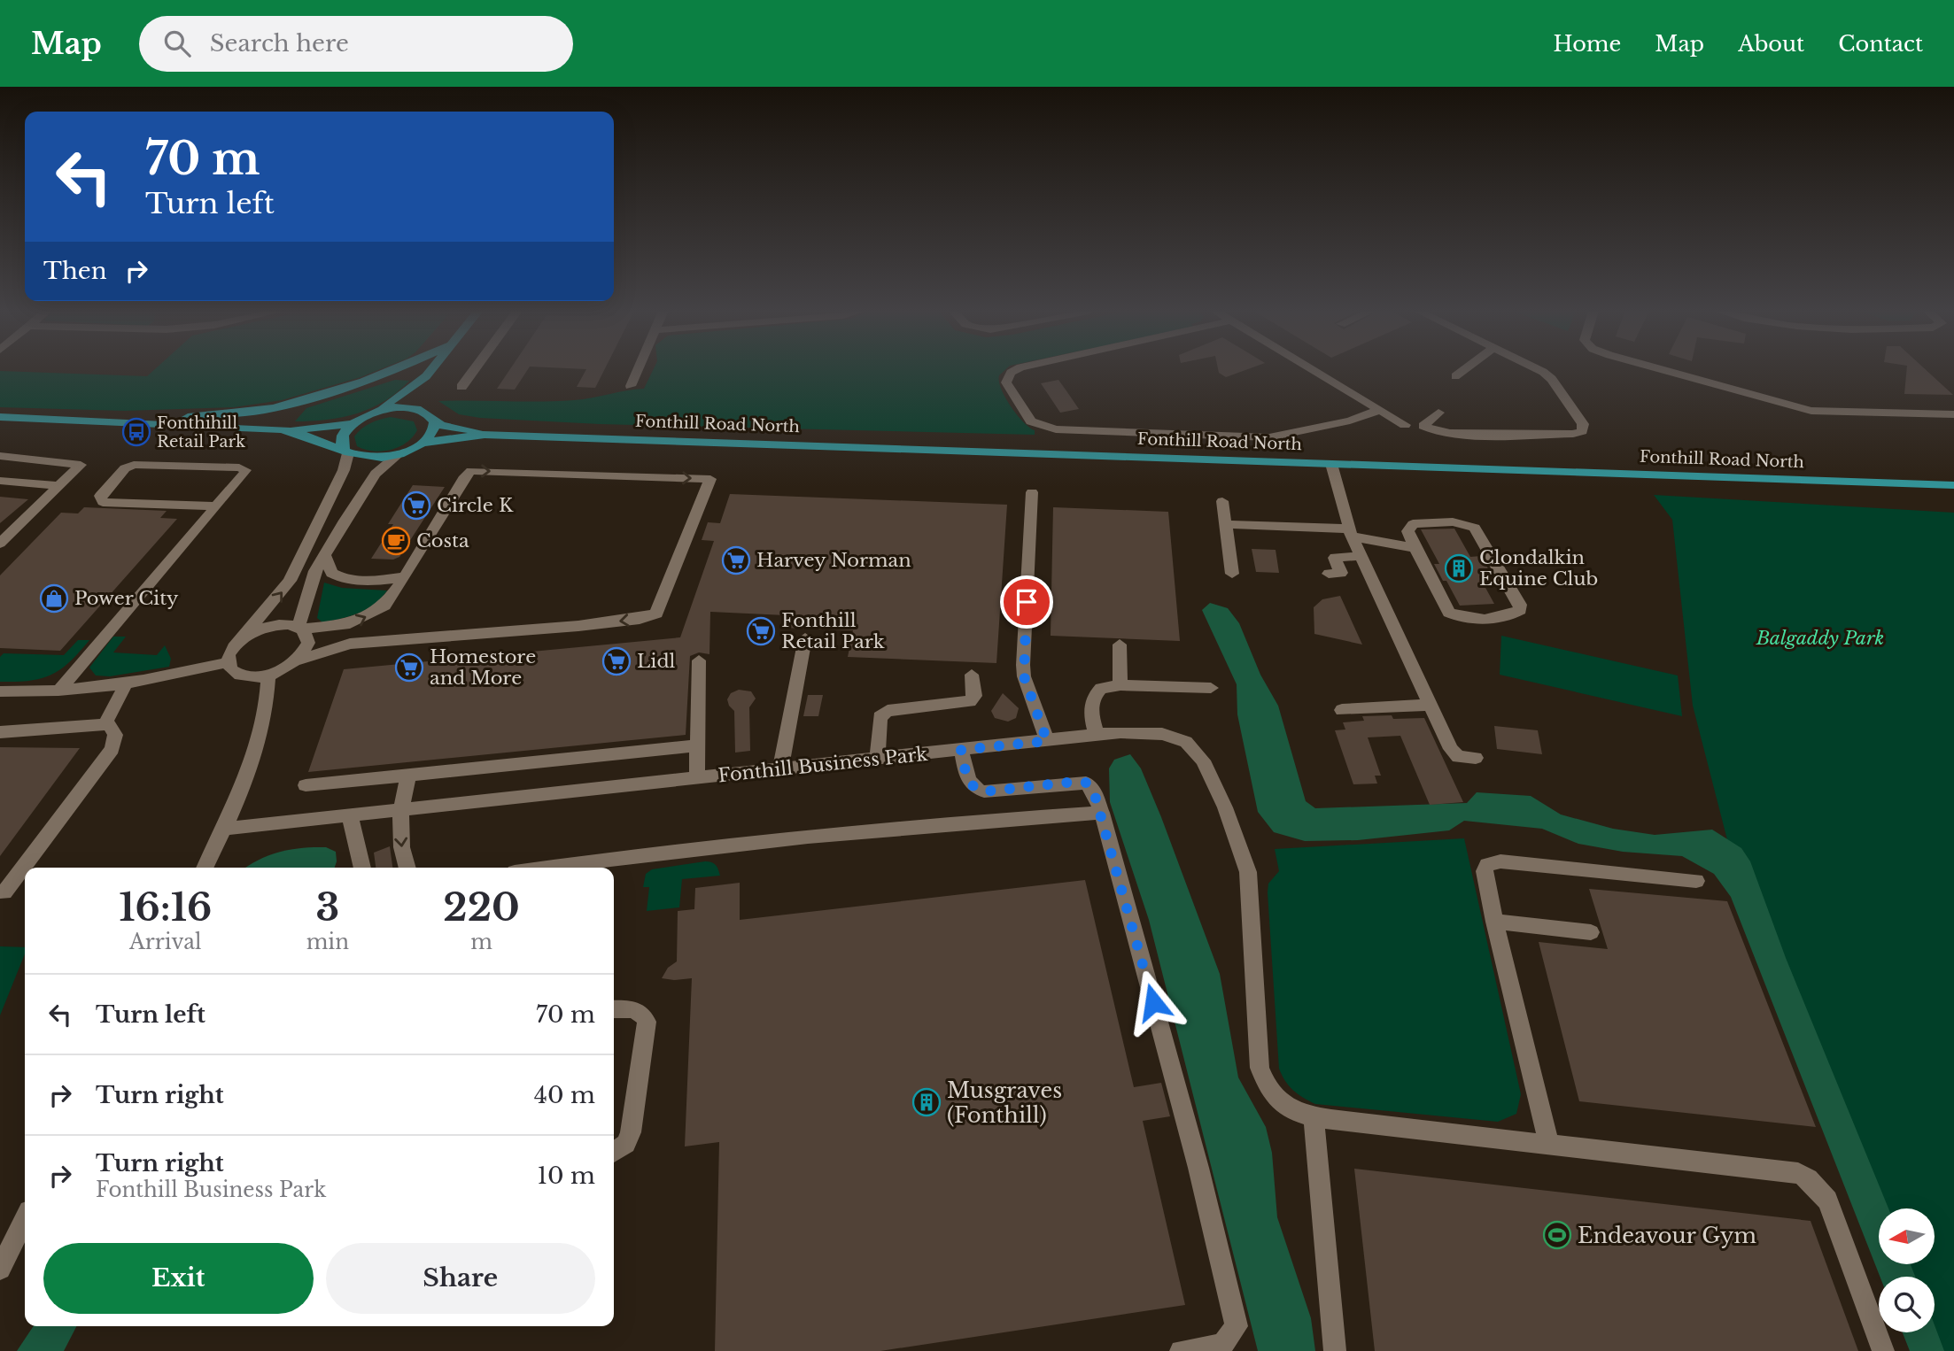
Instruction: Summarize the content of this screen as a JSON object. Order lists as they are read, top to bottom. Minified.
{"streets":{"main road":["Fonthill Road North"],"street":["Fonthill Business Park"]},"parks":["Balgaddy Park"],"places":{"bus stop":["Fonthihill Retail Park"],"supermarket":["Circle K","Harvey Norman","Fonthill Retail Park","Lidl","Homestore and More"],"cafe":["Costa"],"building":["Clondalkin Equine Club","Musgraves (Fonthill)"],"shop":["Power City"],"sports":["Endeavour Gym"]},"north":"left","page":{"header":"Map","search":"Search here","nav":["Home","Map","About","Contact"],"turn":["70 m","Turn left"],"then":"Then","eta":["16:16","Arrival","3","min","220","m"],"list":[{"name":"Turn left","value":"70 m"},{"name":"Turn right","value":"40 m"},{"name":"Turn right","note":"Fonthill Business Park","value":"10 m"}],"buttons":["Exit","Share"]}}
